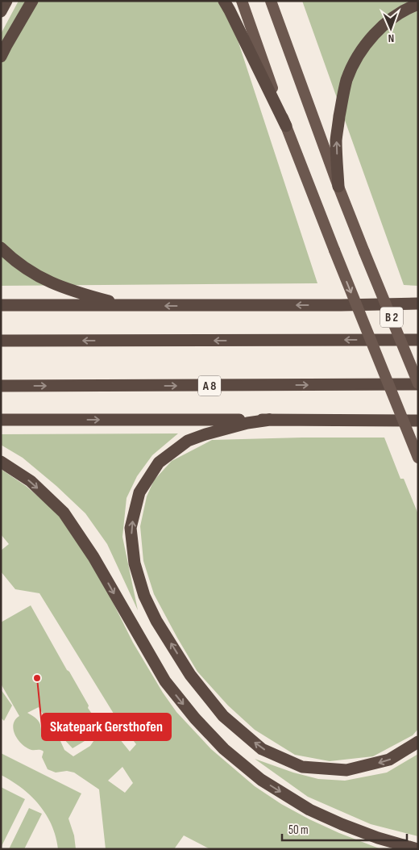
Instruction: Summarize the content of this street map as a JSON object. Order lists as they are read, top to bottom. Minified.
{"streets":{"highway":["B 2","A 8"]},"crossings":[["B 2","A 8"]],"places":["Skatepark Gersthofen"],"scale_bar":"50 m","north":"bottom"}
